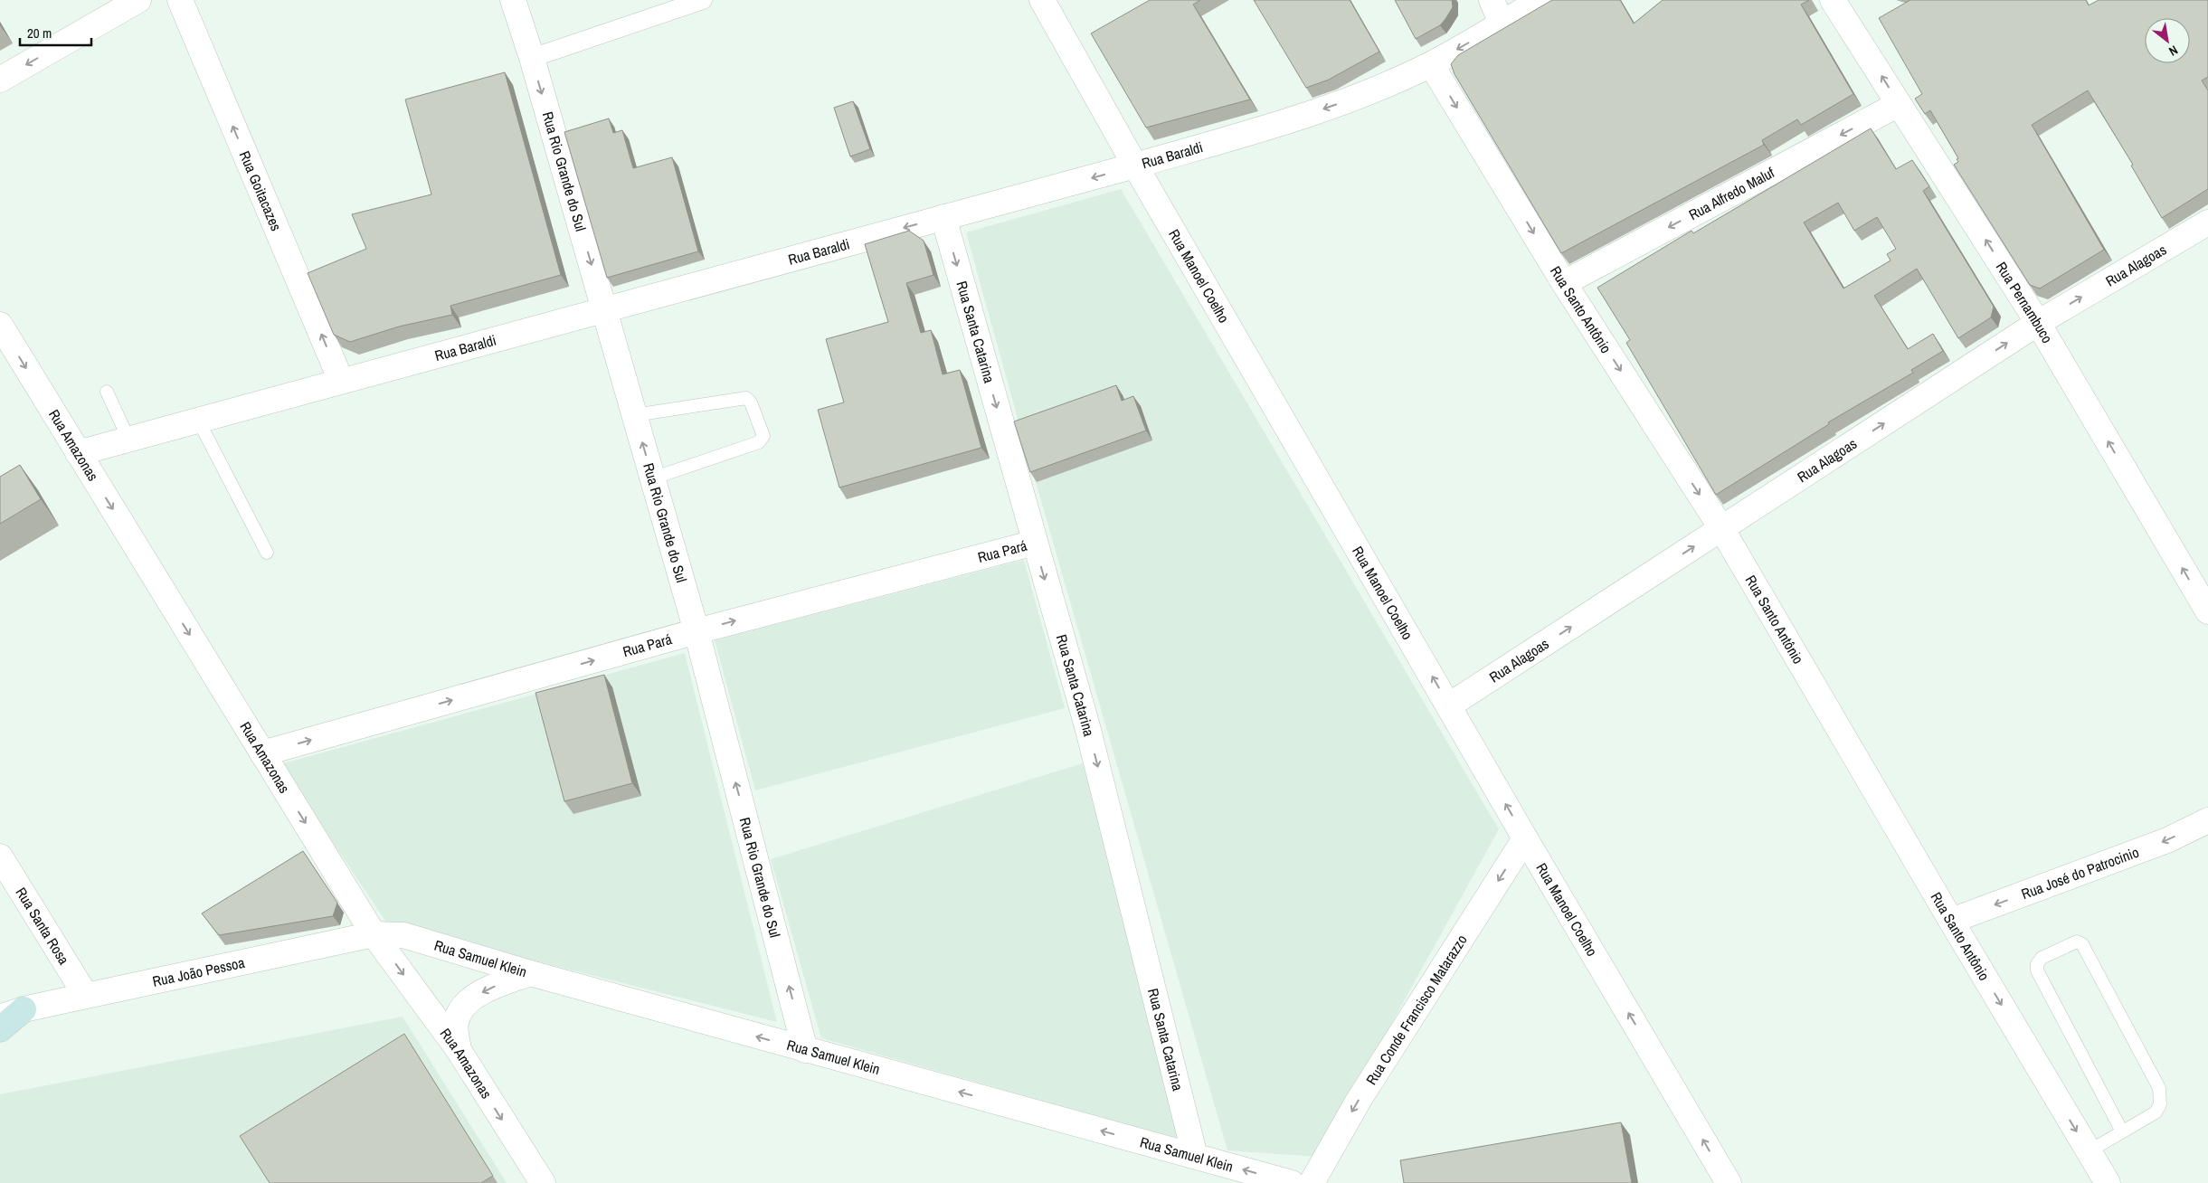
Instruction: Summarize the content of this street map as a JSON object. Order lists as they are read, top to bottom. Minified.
{"streets":{"street":["Rua Baraldi","Rua Rio Grande do Sul","Rua Goitacazes","Rua Alfredo Maluf","Rua Alagoas","Rua Manoel Coelho","Rua Pernambuco","Rua Santo Antônio","Rua Santa Catarina","Rua Amazonas","Rua Pará","Rua José do Patrocinio","Rua Santa Rosa","Rua Samuel Klein","Rua João Pessoa","Rua Conde Francisco Matarazzo"]},"crossings":[["Rua Baraldi","Rua Rio Grande do Sul"],["Rua Baraldi","Rua Goitacazes"],["Rua Baraldi","Rua Manoel Coelho"],["Rua Baraldi","Rua Santo Antônio"],["Rua Baraldi","Rua Santa Catarina"],["Rua Baraldi","Rua Amazonas"],["Rua Rio Grande do Sul","Rua Pará"],["Rua Rio Grande do Sul","Rua Samuel Klein"],["Rua Alfredo Maluf","Rua Pernambuco"],["Rua Alfredo Maluf","Rua Santo Antônio"],["Rua Alagoas","Rua Manoel Coelho"],["Rua Alagoas","Rua Pernambuco"],["Rua Alagoas","Rua Santo Antônio"],["Rua Manoel Coelho","Rua Conde Francisco Matarazzo"],["Rua Santo Antônio","Rua José do Patrocinio"],["Rua Santa Catarina","Rua Pará"],["Rua Santa Catarina","Rua Samuel Klein"],["Rua Amazonas","Rua Pará"],["Rua Amazonas","Rua Samuel Klein"],["Rua Amazonas","Rua João Pessoa"],["Rua Santa Rosa","Rua João Pessoa"],["Rua Samuel Klein","Rua João Pessoa"]],"one_way":["Rua Baraldi","Rua Goitacazes","Rua Alfredo Maluf","Rua Alagoas","Rua Manoel Coelho","Rua Pernambuco","Rua Santo Antônio","Rua Santa Catarina","Rua Amazonas","Rua Pará","Rua José do Patrocinio","Rua Samuel Klein","Rua Conde Francisco Matarazzo"],"scale_bar":"20 m","north":"bottom right"}
